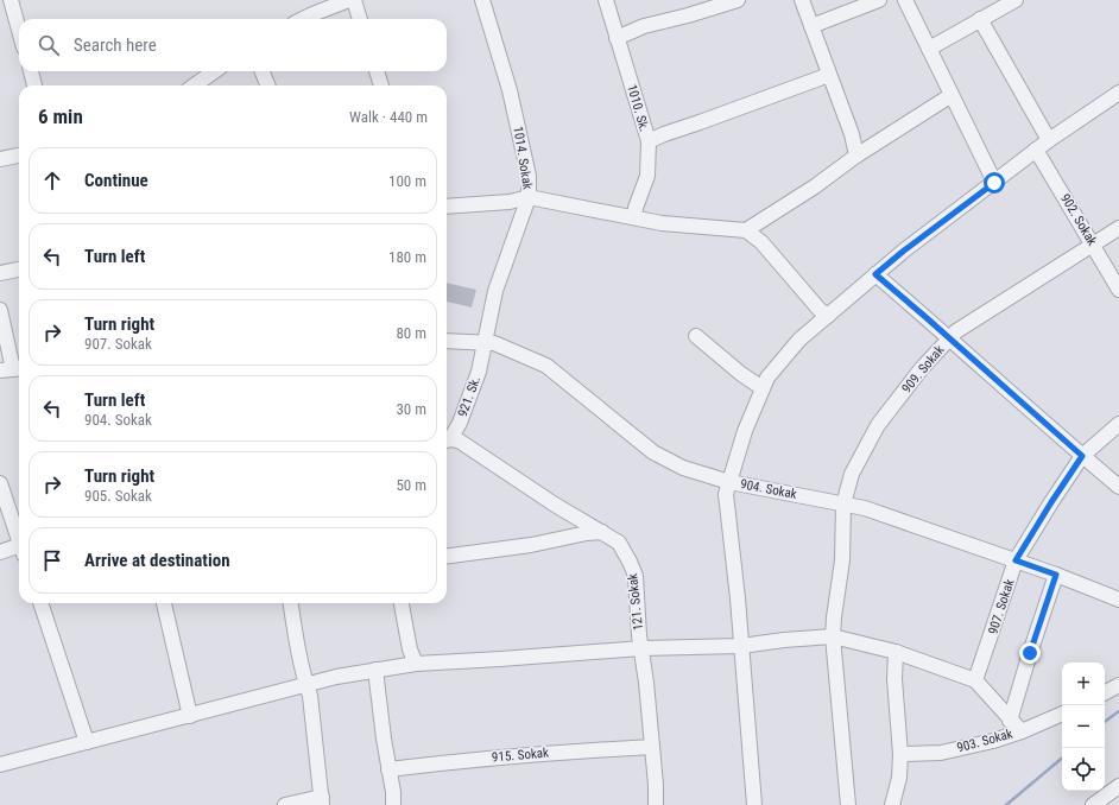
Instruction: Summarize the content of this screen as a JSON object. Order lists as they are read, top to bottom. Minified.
{"streets":{"street":["1010. Sk.","1014. Sokak","902. Sokak","909. Sokak","921. Sk.","904. Sokak","121. Sokak","907. Sokak","903. Sokak","915. Sokak"]},"crossings":[["1014. Sokak","921. Sk."],["1014. Sokak","904. Sokak"],["902. Sokak","909. Sokak"],["909. Sokak","904. Sokak"],["921. Sk.","904. Sokak"],["904. Sokak","907. Sokak"],["121. Sokak","915. Sokak"]],"page":{"search":"Search here","heading":["6 min","Walk · 440 m"],"list":[["Continue","100 m"],["Turn left","180 m"],["Turn right","907. Sokak","80 m"],["Turn left","904. Sokak","30 m"],["Turn right","905. Sokak","50 m"],"Arrive at destination"],"map_buttons":["+","−"]}}
